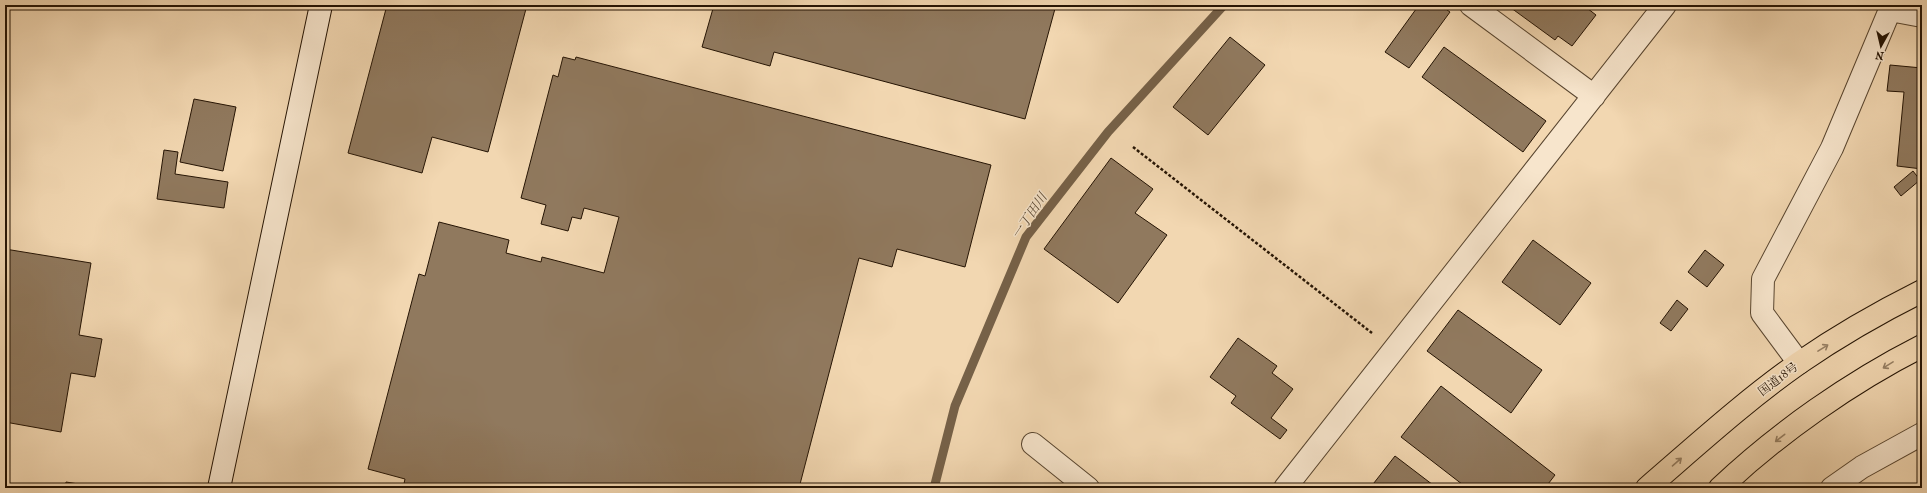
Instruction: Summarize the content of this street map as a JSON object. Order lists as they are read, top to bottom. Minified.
{"streets":{"highway":["国道18号"]},"water":["一丁田川"],"north":"bottom"}
